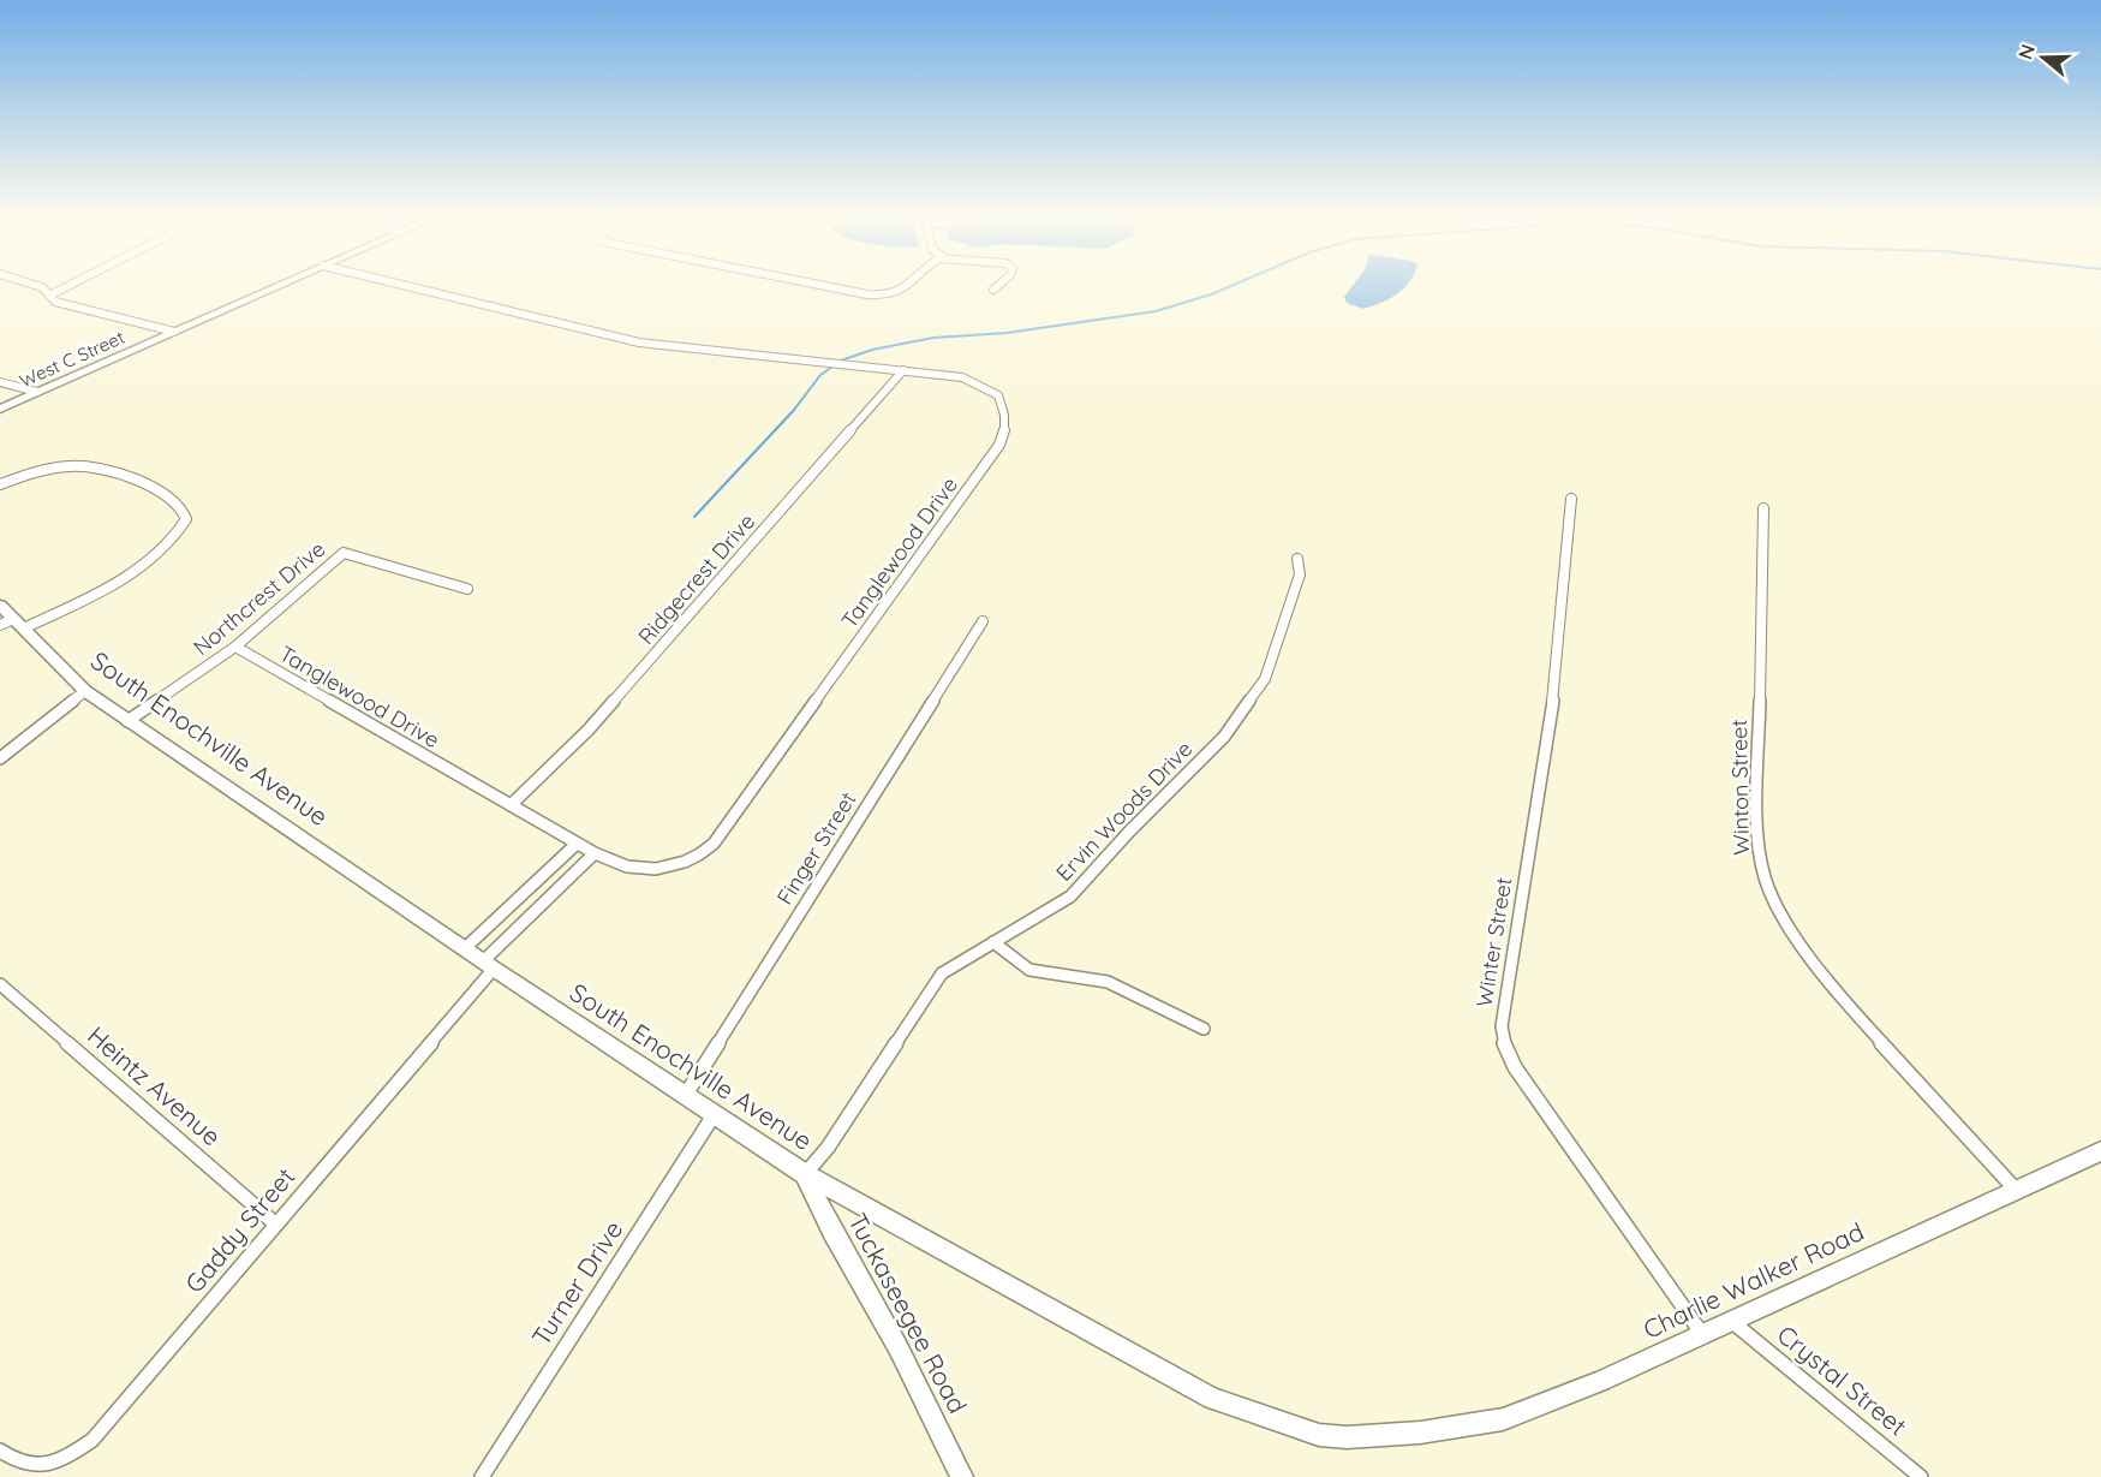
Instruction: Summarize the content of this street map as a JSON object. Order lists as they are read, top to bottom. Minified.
{"streets":{"main road":["West C Street","South Enochville Avenue","Charlie Walker Road","Tuckaseegee Road"],"street":["Tanglewood Drive","Ridgecrest Drive","Northcrest Drive","Winton Street","Ervin Woods Drive","Finger Street","Winter Street","Heintz Avenue","Gaddy Street","Turner Drive","Crystal Street"]},"crossings":[["Tanglewood Drive","Ridgecrest Drive"],["Tanglewood Drive","Northcrest Drive"],["Tanglewood Drive","Gaddy Street"],["Northcrest Drive","South Enochville Avenue"],["South Enochville Avenue","Ervin Woods Drive"],["South Enochville Avenue","Finger Street"],["South Enochville Avenue","Gaddy Street"],["South Enochville Avenue","Charlie Walker Road"],["South Enochville Avenue","Turner Drive"],["South Enochville Avenue","Tuckaseegee Road"],["Winton Street","Charlie Walker Road"],["Ervin Woods Drive","Tuckaseegee Road"],["Winter Street","Charlie Walker Road"],["Heintz Avenue","Gaddy Street"],["Charlie Walker Road","Crystal Street"]],"north":"left"}
